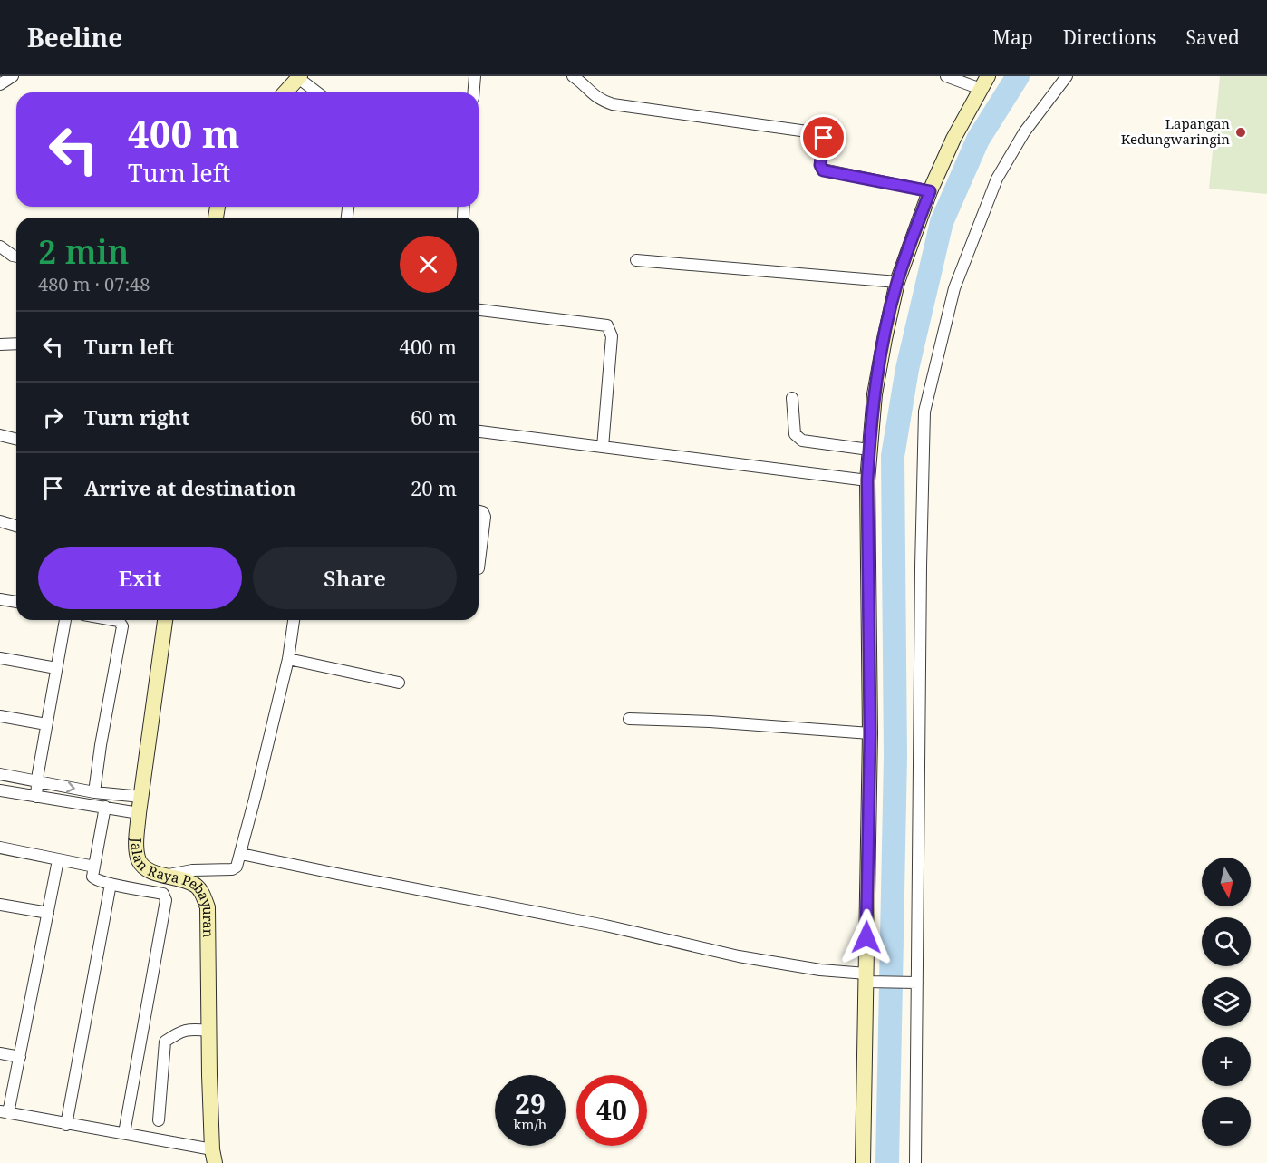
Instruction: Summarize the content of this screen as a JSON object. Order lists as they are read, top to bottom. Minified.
{"streets":{"street":["Jalan Raya Pebayuran"]},"places":["Lapangan Kedungwaringin"],"north":"bottom","page":{"header":"Beeline","nav":["Map","Directions","Saved"],"turn":["400 m","Turn left"],"heading":["2 min","480 m · 07:48"],"list":[{"name":"Turn left","value":"400 m"},{"name":"Turn right","value":"60 m"},{"name":"Arrive at destination","value":"20 m"}],"buttons":["Exit","Share"],"map_buttons":["+","−"],"speed":"29 km/h","limit":"40"}}
